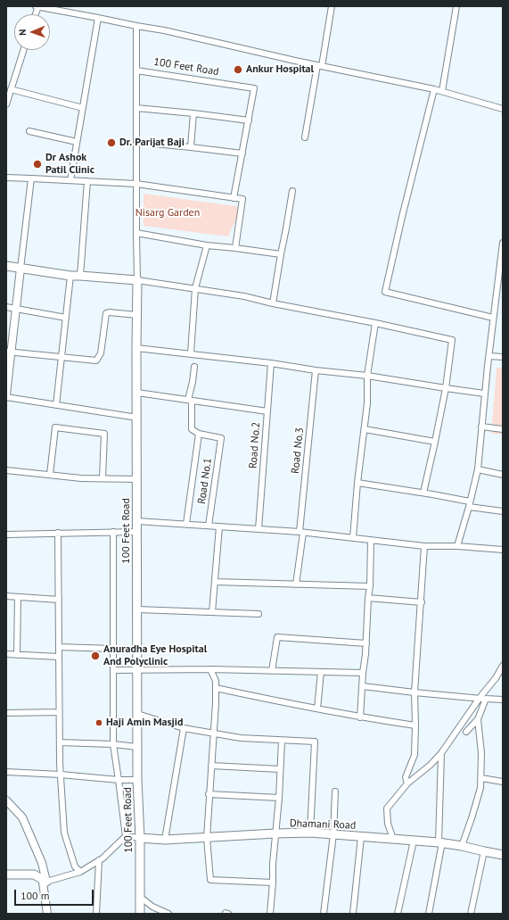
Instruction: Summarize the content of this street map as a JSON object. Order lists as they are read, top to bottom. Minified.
{"streets":{"main road":["100 Feet Road","Dhamani Road"],"street":["Road No.2","Road No.3","Road No.1"]},"crossings":[["100 Feet Road","Dhamani Road"]],"parks":["Nisarg Garden"],"places":["Ankur Hospital","Dr. Parijat Baji","Dr Ashok Patil Clinic","Anuradha Eye Hospital And Polyclinic","Haji Amin Masjid"],"scale_bar":"100 m","north":"left"}
